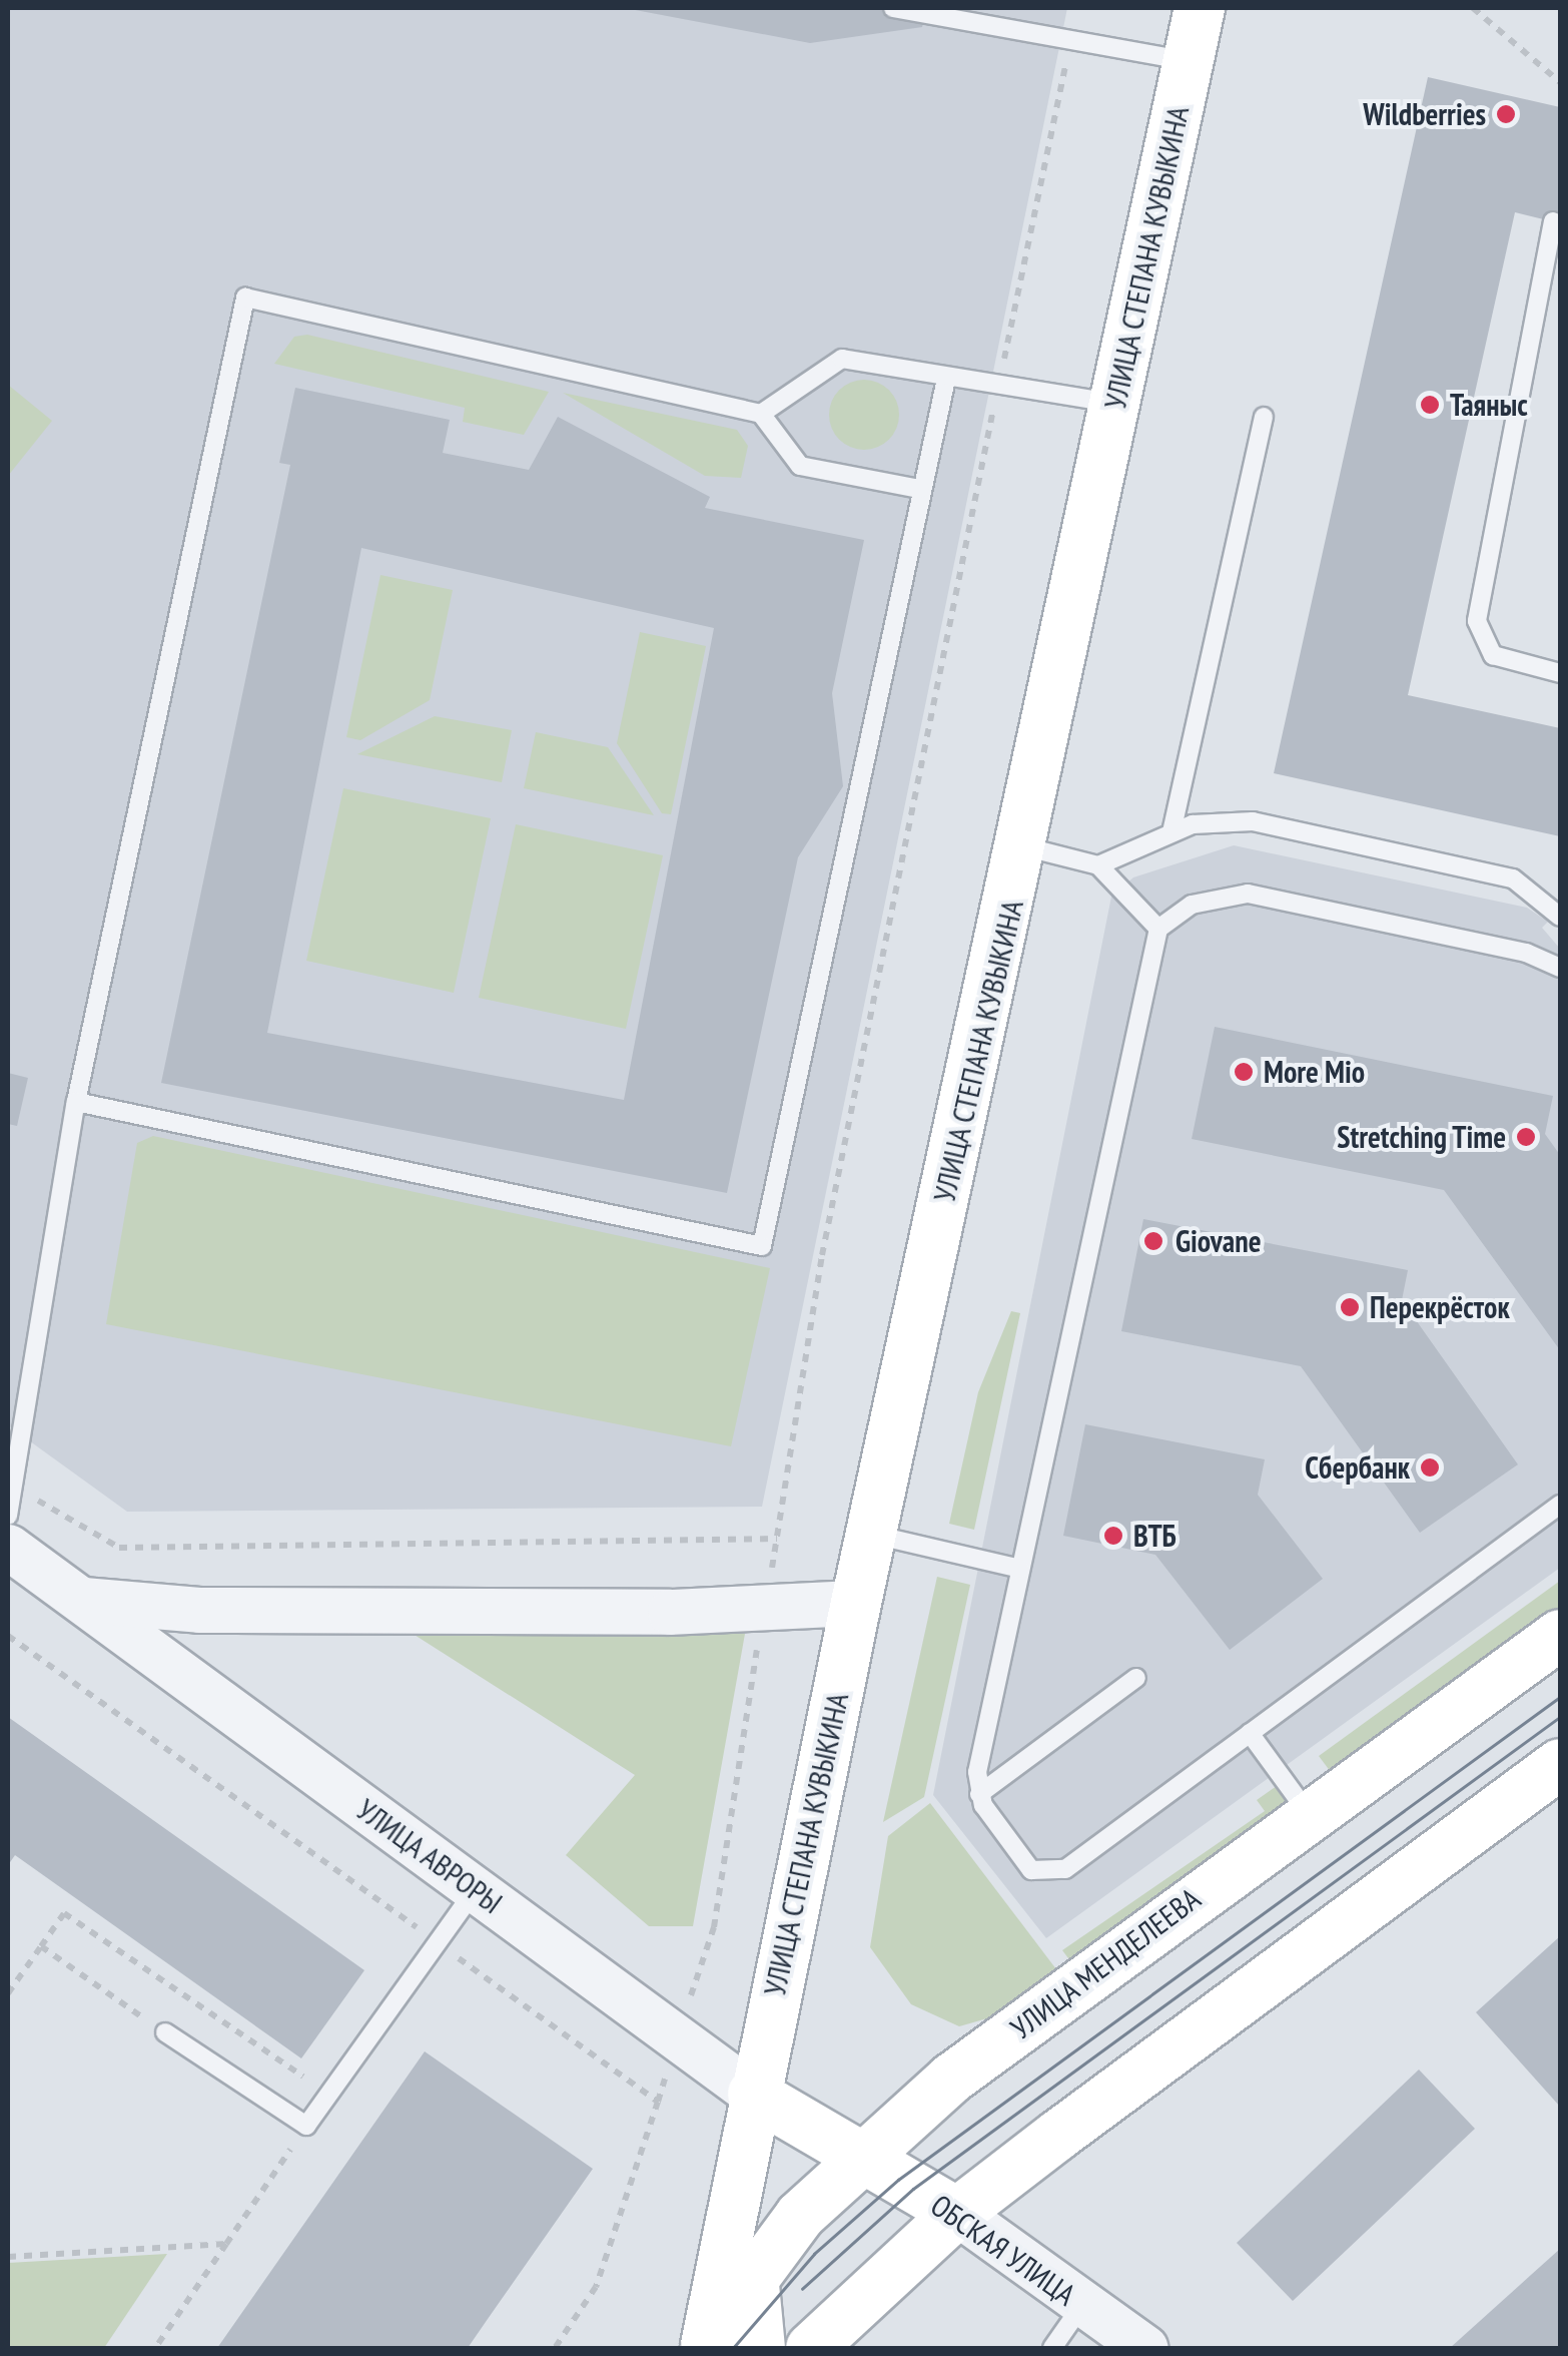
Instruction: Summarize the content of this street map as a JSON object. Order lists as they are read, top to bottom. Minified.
{"streets":{"main road":["УЛИЦА СТЕПАНА КУВЫКИНА","УЛИЦА АВРОРЫ","УЛИЦА МЕНДЕЛЕЕВА","ОБСКАЯ УЛИЦА"]},"crossings":[["УЛИЦА СТЕПАНА КУВЫКИНА","УЛИЦА АВРОРЫ"],["УЛИЦА СТЕПАНА КУВЫКИНА","УЛИЦА МЕНДЕЛЕЕВА"],["УЛИЦА АВРОРЫ","УЛИЦА МЕНДЕЛЕЕВА"],["УЛИЦА АВРОРЫ","ОБСКАЯ УЛИЦА"],["УЛИЦА МЕНДЕЛЕЕВА","ОБСКАЯ УЛИЦА"]],"places":["Wildberries","Таяныс","More Mio","Stretching Time","Giovane","Перекрёсток","Сбербанк","ВТБ"]}
